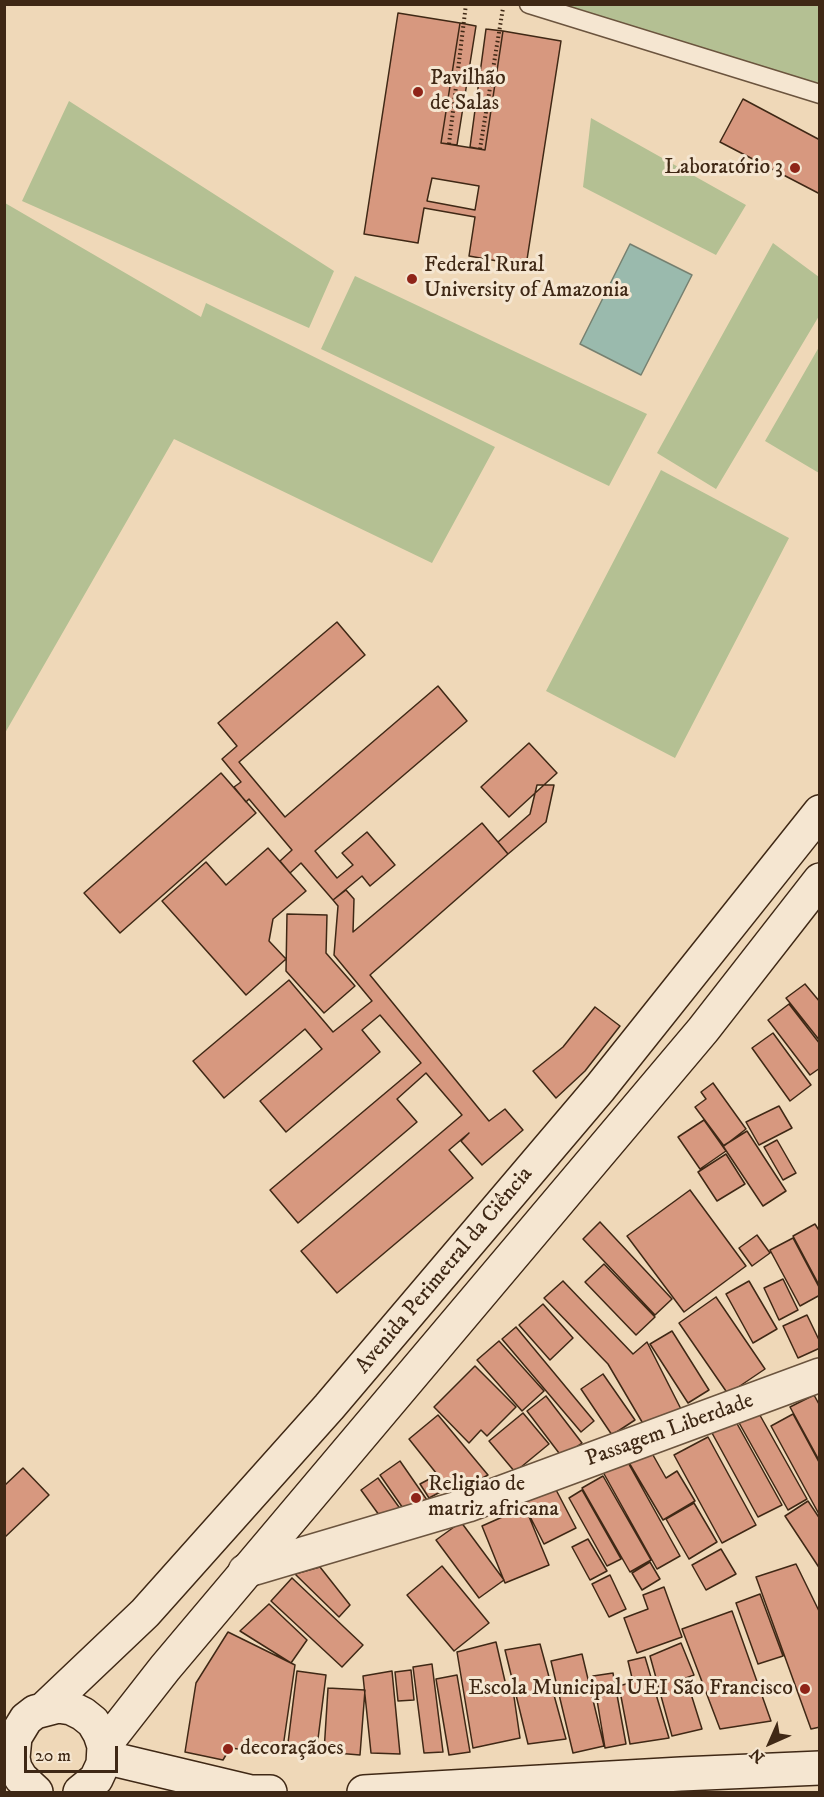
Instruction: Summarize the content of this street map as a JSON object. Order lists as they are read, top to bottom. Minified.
{"streets":{"main road":["Avenida Perimetral da Ciência","Passagem Liberdade"]},"crossings":[["Avenida Perimetral da Ciência","Passagem Liberdade"]],"places":["Pavilhão de Salas","Laboratório 3","Federal Rural University of Amazonia","Religiao de matriz africana","Escola Municipal UEI São Francisco","decoraçãoes"],"scale_bar":"20 m","north":"bottom left"}
